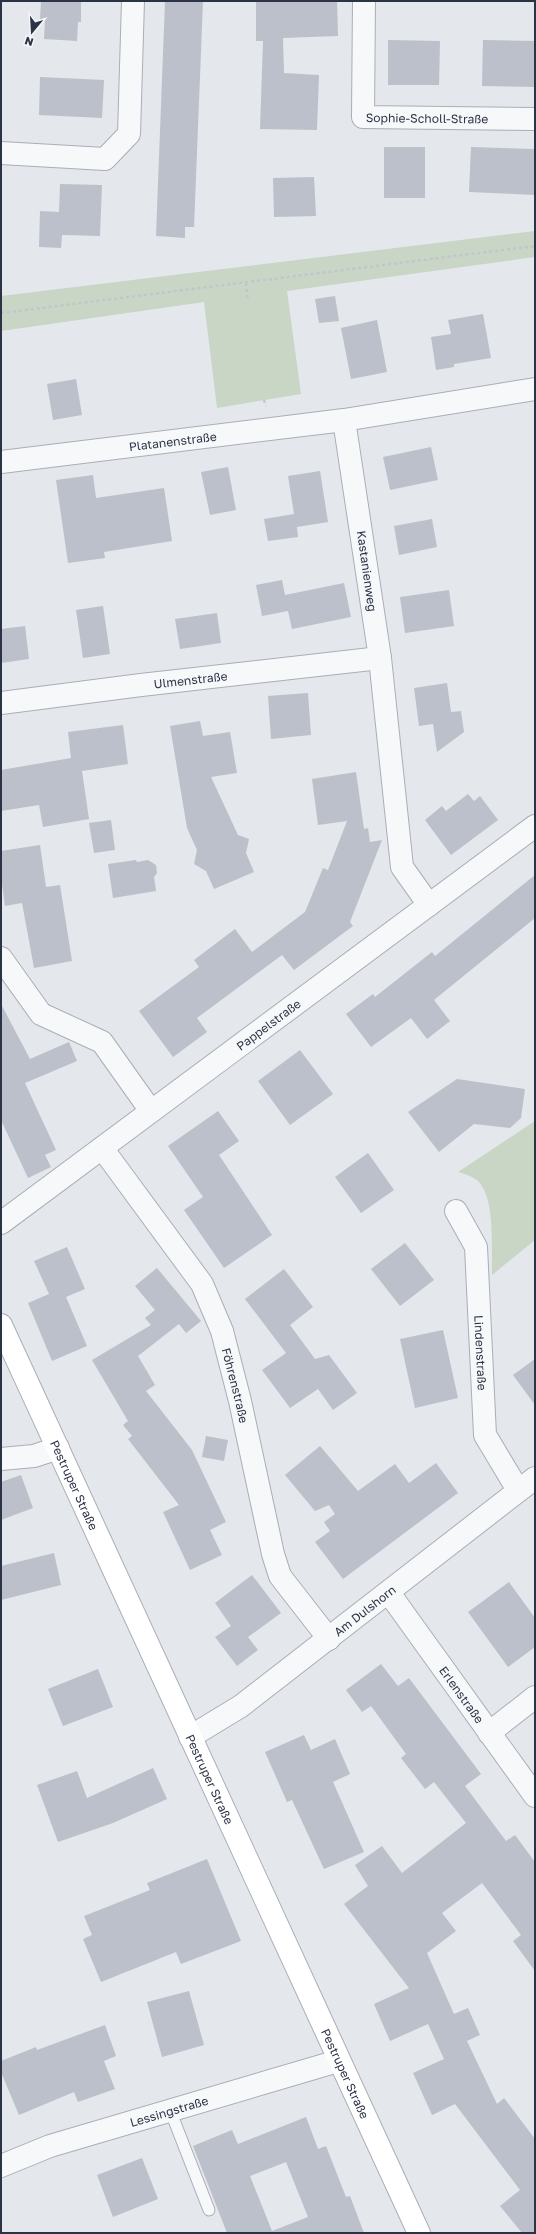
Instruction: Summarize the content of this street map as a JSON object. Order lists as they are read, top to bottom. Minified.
{"streets":{"street":["Sophie-Scholl-Straße","Platanenstraße","Kastanienweg","Ulmenstraße","Pappelstraße","Lindenstraße","Föhrenstraße","Pestruper Straße","Am Dulshorn","Erlenstraße","Lessingstraße"]},"crossings":[["Platanenstraße","Kastanienweg"],["Kastanienweg","Ulmenstraße"],["Kastanienweg","Pappelstraße"],["Pappelstraße","Föhrenstraße"],["Lindenstraße","Am Dulshorn"],["Föhrenstraße","Am Dulshorn"],["Pestruper Straße","Am Dulshorn"],["Pestruper Straße","Lessingstraße"],["Am Dulshorn","Erlenstraße"]],"north":"bottom"}
